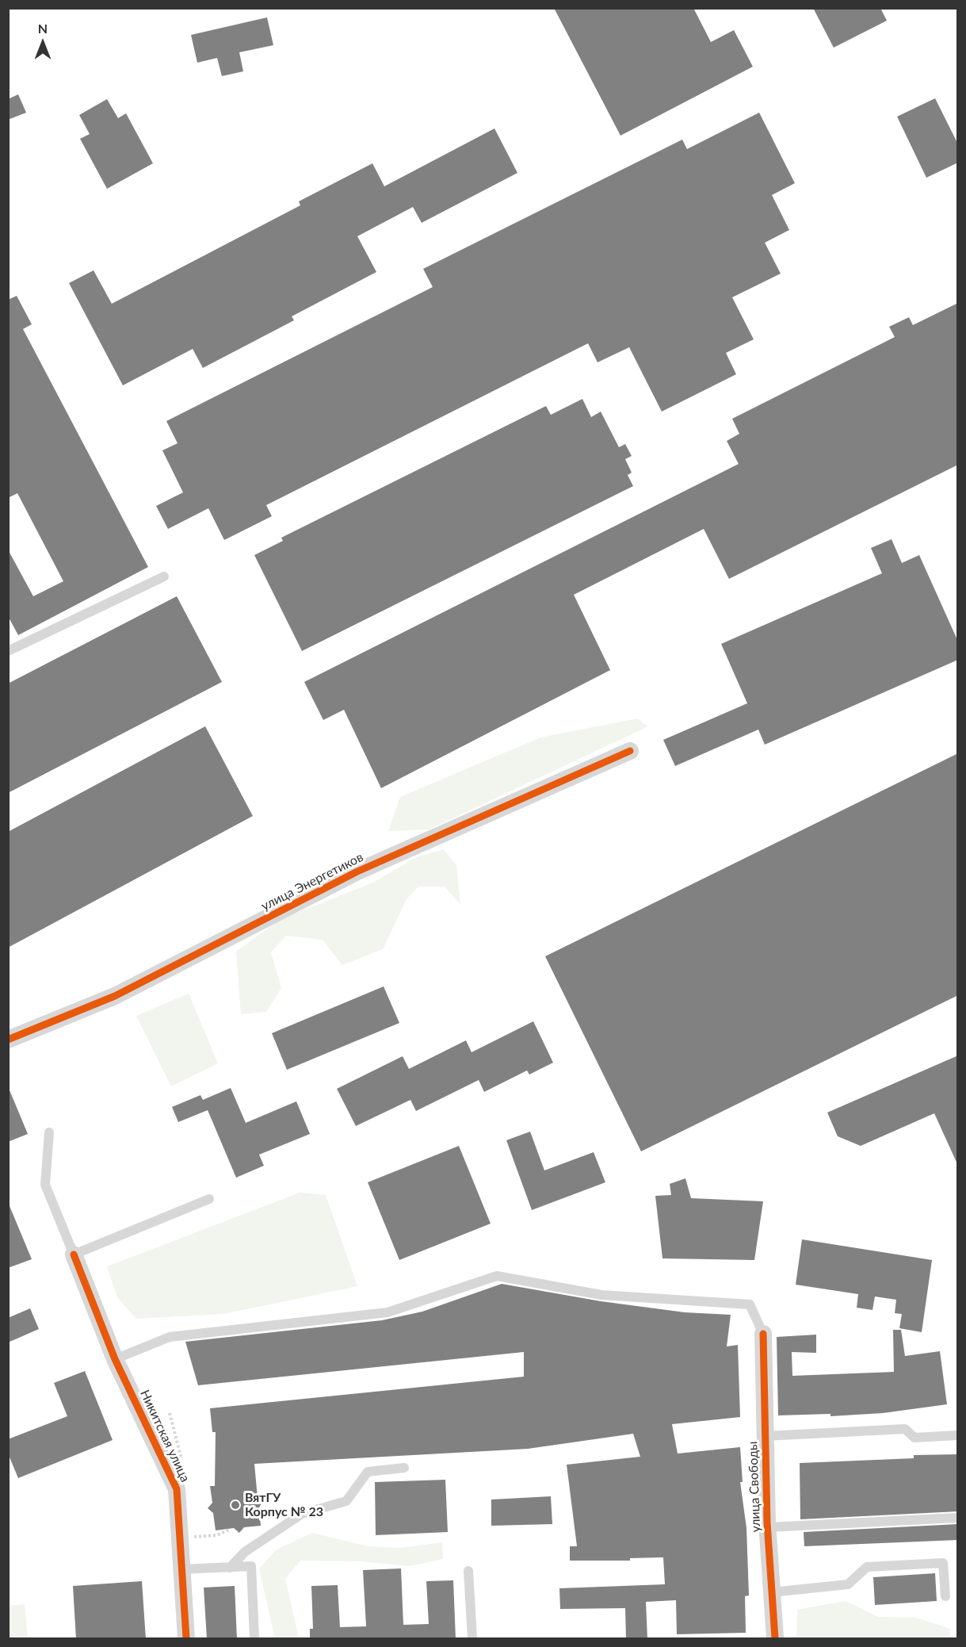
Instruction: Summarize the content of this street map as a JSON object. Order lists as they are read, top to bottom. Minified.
{"streets":{"street":["улица Энергетиков","Никитская улица","улица Свободы"]},"places":["ВятГУ Корпус № 23"],"north":"top"}
